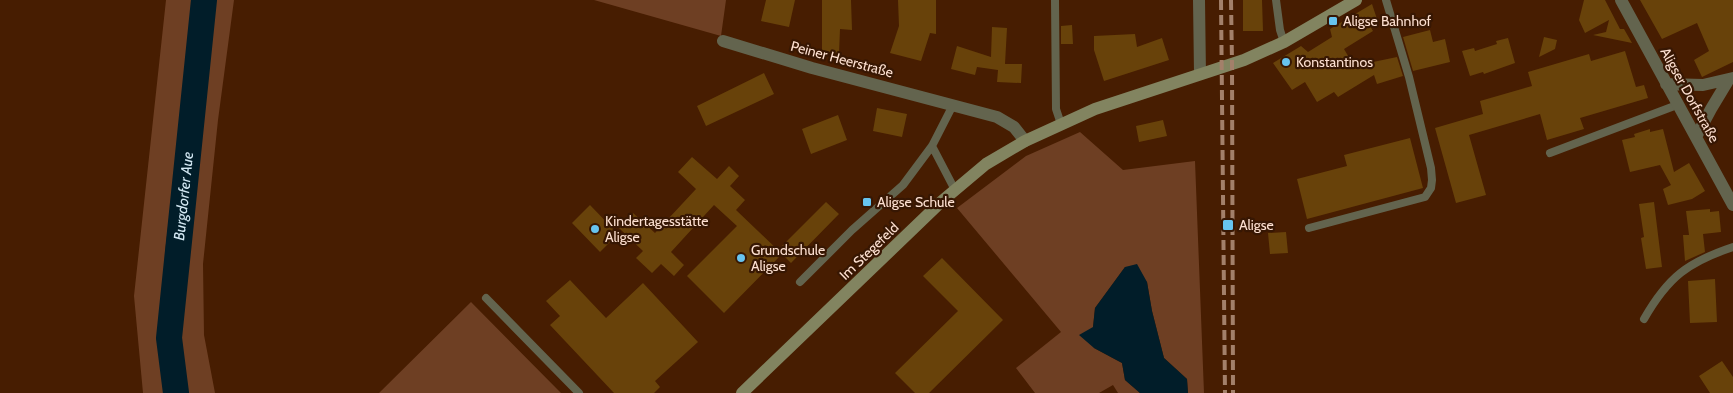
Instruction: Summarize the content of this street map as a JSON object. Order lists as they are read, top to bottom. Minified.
{"streets":{"street":["Peiner Heerstraße","Aligser Dorfstraße","Im Stegefeld"]},"crossings":[["Peiner Heerstraße","Im Stegefeld"]],"water":["Burgdorfer Aue"],"places":{"transit":["Aligse Bahnhof","Aligse Schule","Aligse"],"other":["Konstantinos","Kindertagesstätte Aligse","Grundschule Aligse"]}}
